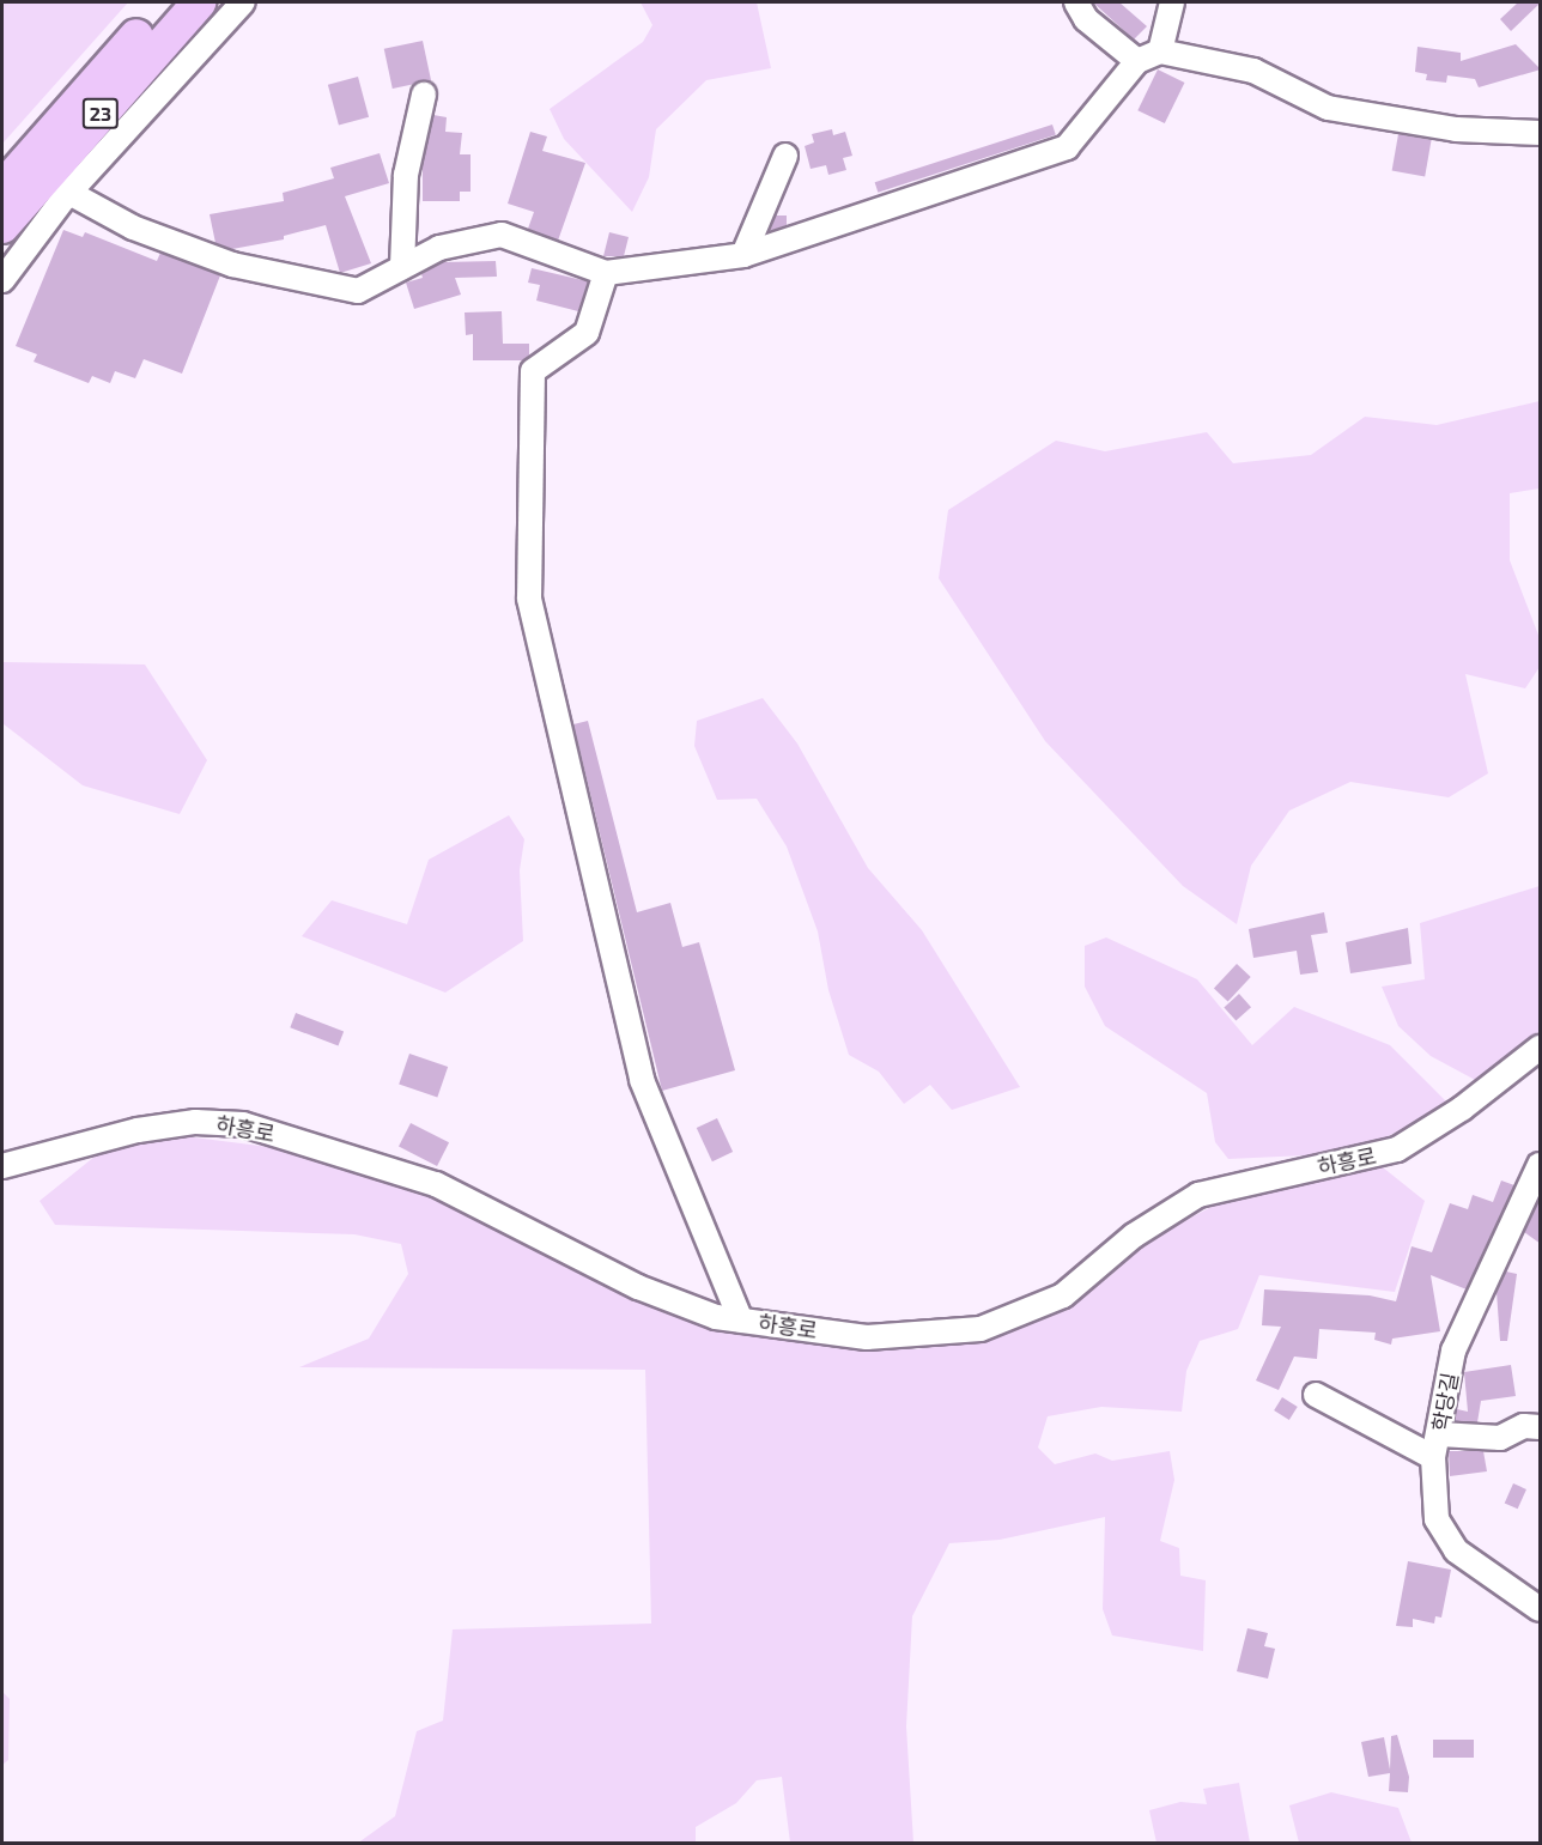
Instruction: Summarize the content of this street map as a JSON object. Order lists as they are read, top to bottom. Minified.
{"streets":{"highway":["23"],"street":["하흥로","학당길"]}}
